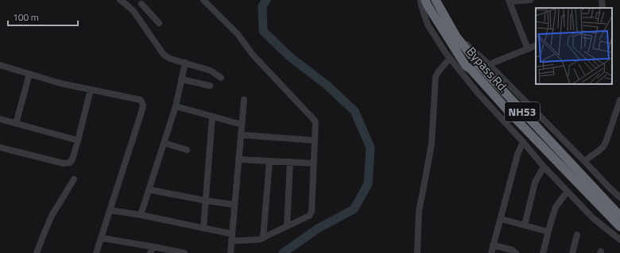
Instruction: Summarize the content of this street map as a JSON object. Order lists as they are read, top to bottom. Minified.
{"streets":{"highway":["Bypass Rd.","NH53"]},"scale_bar":"100 m"}
